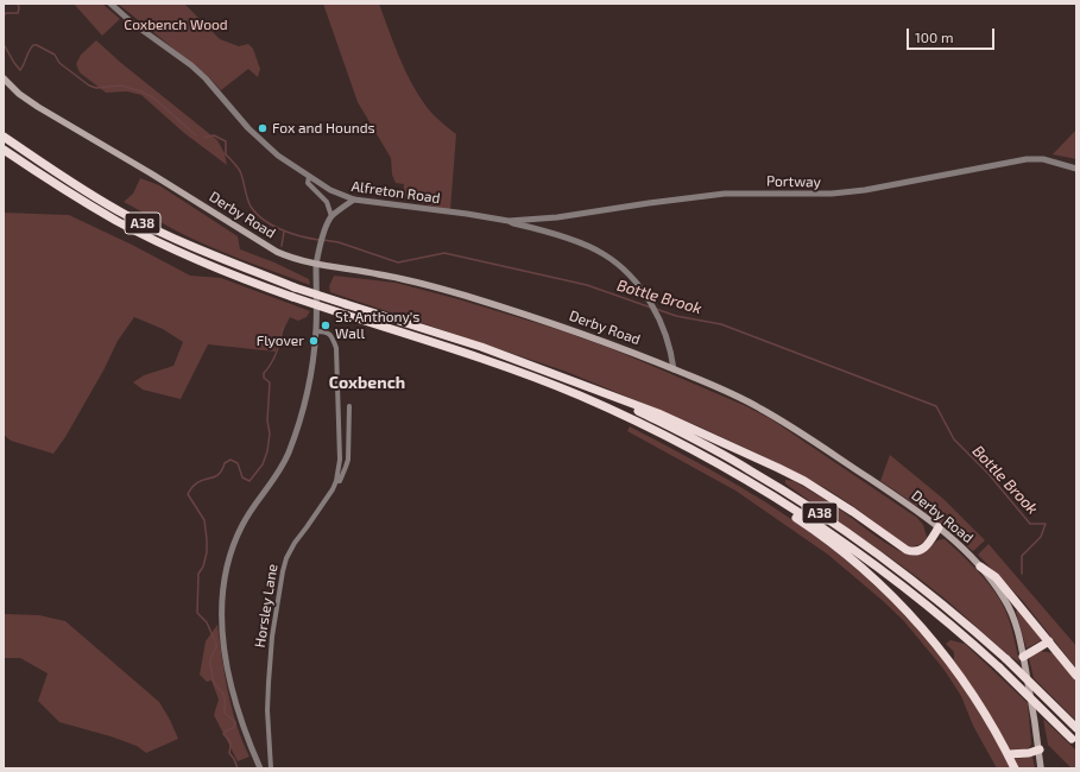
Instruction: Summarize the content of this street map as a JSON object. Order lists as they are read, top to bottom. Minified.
{"streets":{"highway":["A38"],"main road":["Derby Road"],"street":["Portway","Alfreton Road","Horsley Lane"]},"crossings":[["Portway","Alfreton Road"],["Alfreton Road","Derby Road"]],"districts":["Coxbench"],"water":["Bottle Brook"],"parks":["Coxbench Wood"],"places":["Fox and Hounds","St. Anthony's Wall","Flyover"],"scale_bar":"100 m"}
